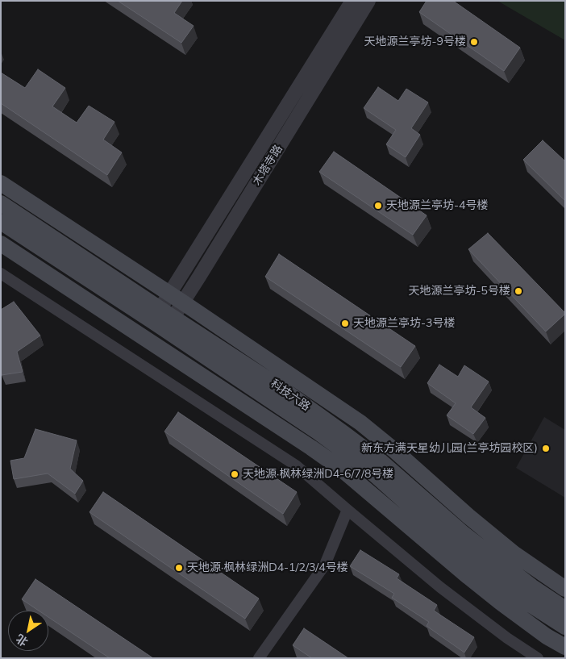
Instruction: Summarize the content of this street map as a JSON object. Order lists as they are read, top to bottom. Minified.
{"streets":{"main road":["科技六路"],"street":["木塔寺路"]},"crossings":[["木塔寺路","科技六路"]],"places":["天地源兰亭坊-9号楼","天地源兰亭坊-4号楼","天地源兰亭坊-5号楼","天地源兰亭坊-3号楼","新东方满天星幼儿园(兰亭坊园校区)","天地源·枫林绿洲D4-6/7/8号楼","天地源·枫林绿洲D4-1/2/3/4号楼"],"north":"bottom left"}
